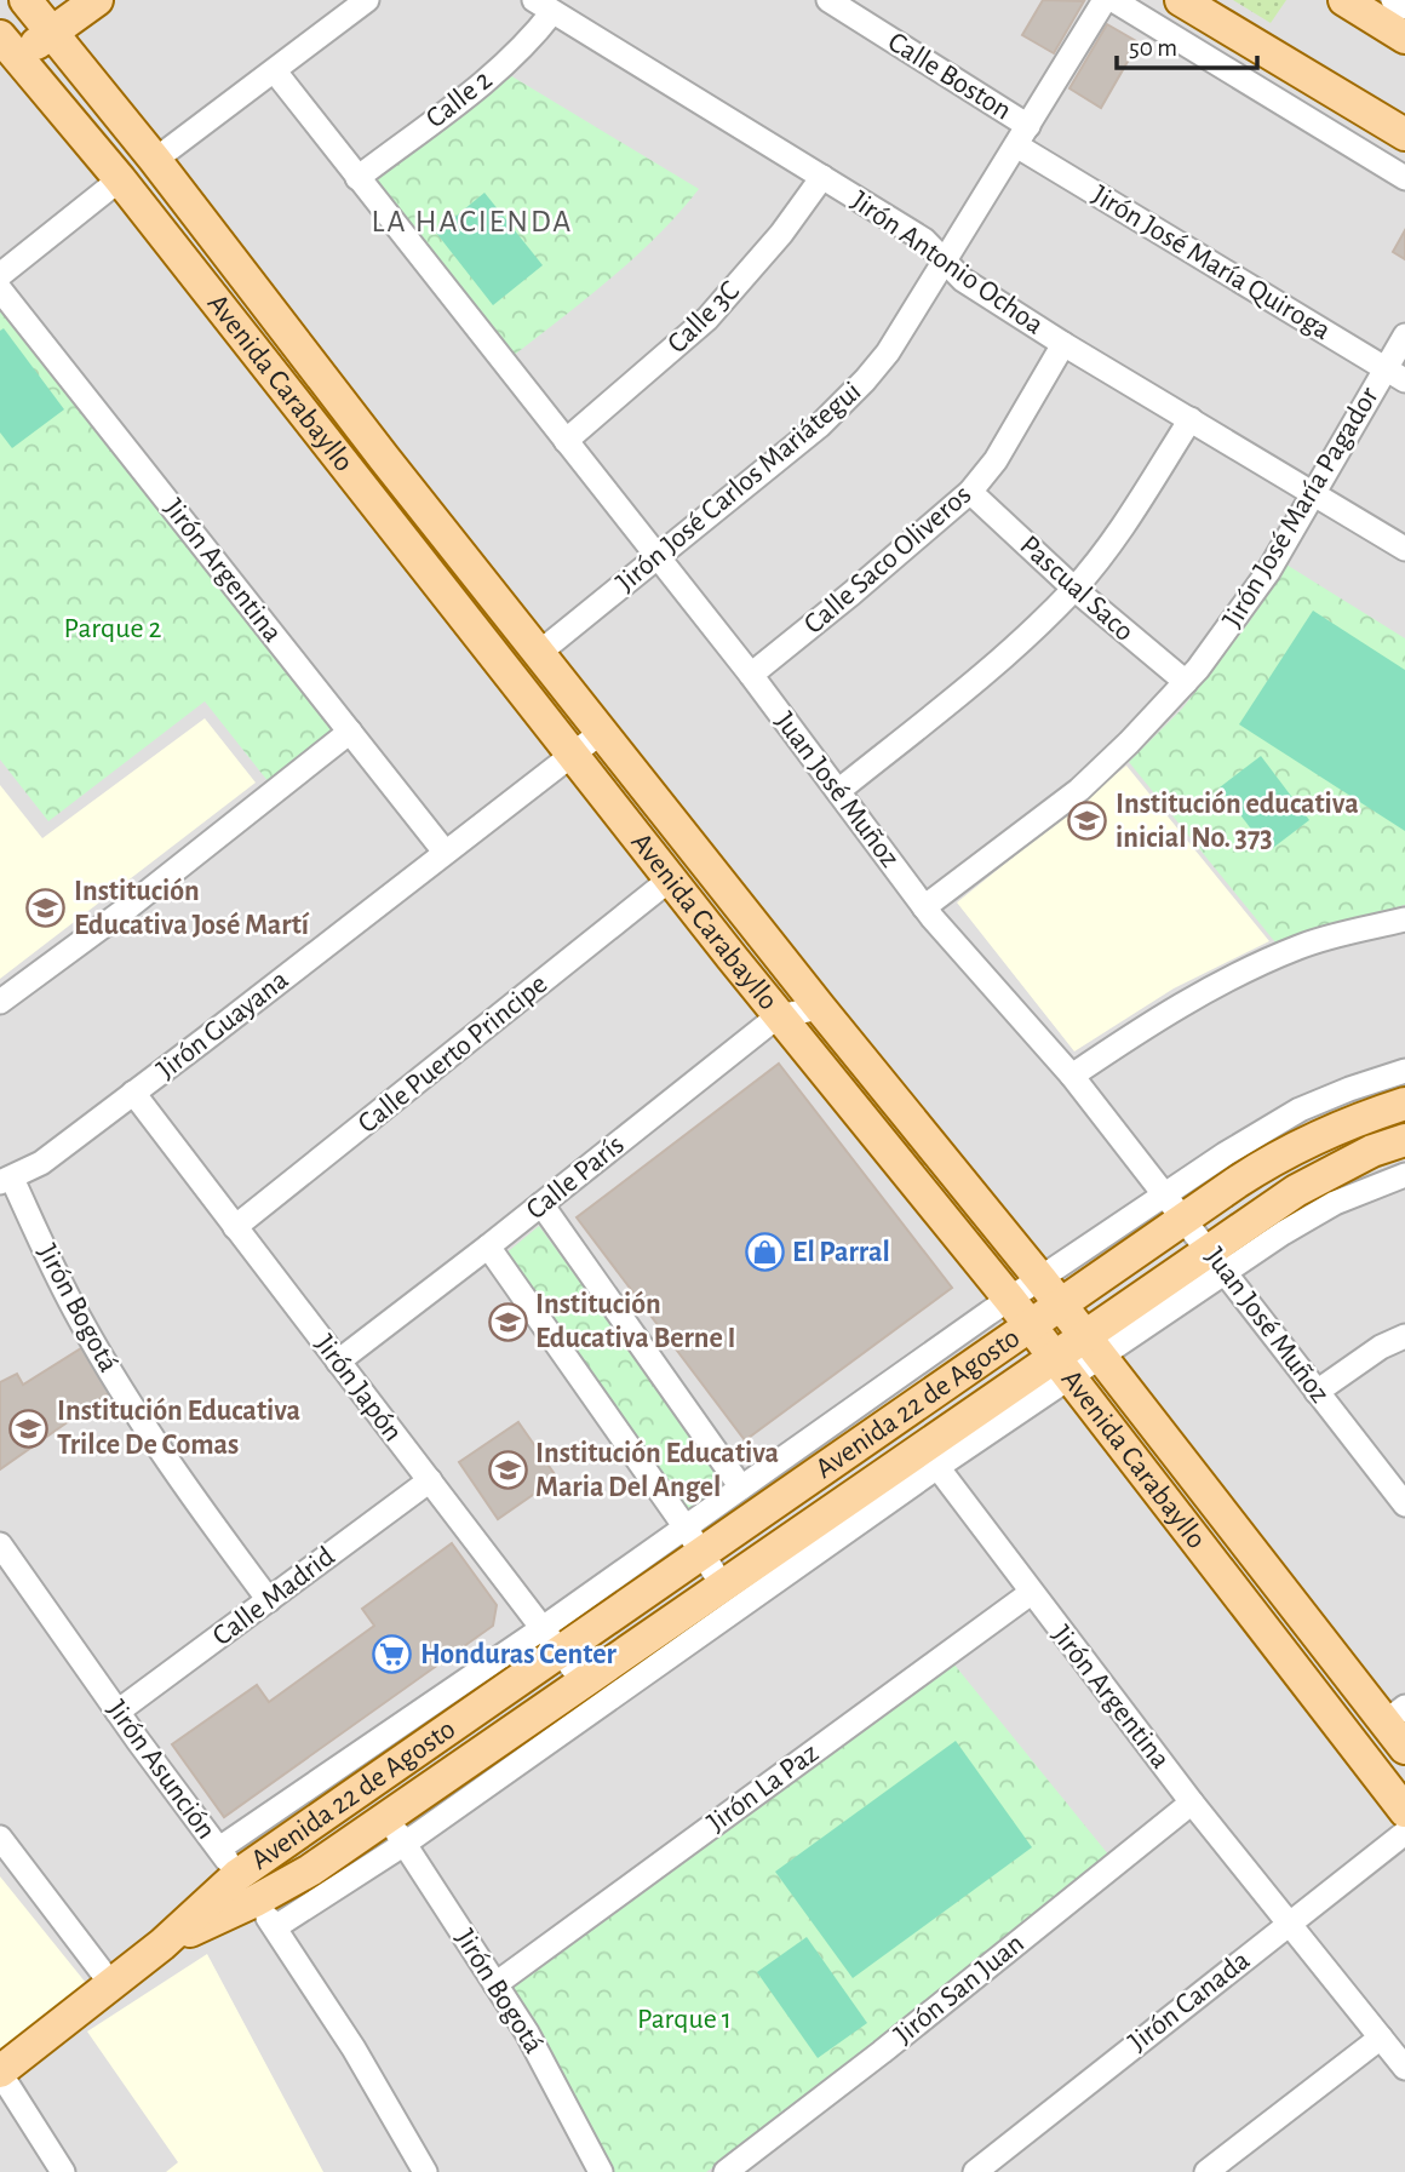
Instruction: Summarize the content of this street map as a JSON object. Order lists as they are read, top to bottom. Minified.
{"streets":{"main road":["Avenida Carabayllo","Avenida 22 de Agosto"],"street":["Calle Boston","Calle 2","Jirón Antonio Ochoa","Jirón José María Quiroga","Calle 3C","Jirón José Carlos Mariátegui","Jirón José María Pagador","Calle Saco Oliveros","Jirón Argentina","Pascual Saco","Juan José Muñoz","Jirón Guayana","Calle Puerto Principe","Calle París","Jirón Bogotá","Jirón Japón","Calle Madrid","Jirón Asunción","Jirón La Paz","Jirón San Juan","Jirón Canada"]},"crossings":[["Calle Boston","Jirón José María Quiroga"],["Calle Boston","Jirón José Carlos Mariátegui"],["Calle 2","Jirón Antonio Ochoa"],["Calle 2","Juan José Muñoz"],["Jirón Antonio Ochoa","Calle 3C"],["Jirón Antonio Ochoa","Jirón José Carlos Mariátegui"],["Jirón Antonio Ochoa","Jirón José María Pagador"],["Jirón Antonio Ochoa","Calle Saco Oliveros"],["Jirón José María Quiroga","Jirón José Carlos Mariátegui"],["Jirón José María Quiroga","Jirón José María Pagador"],["Calle 3C","Juan José Muñoz"],["Avenida Carabayllo","Jirón José Carlos Mariátegui"],["Avenida Carabayllo","Jirón Guayana"],["Avenida Carabayllo","Calle Puerto Principe"],["Avenida Carabayllo","Calle París"],["Avenida Carabayllo","Avenida 22 de Agosto"],["Jirón José Carlos Mariátegui","Juan José Muñoz"],["Jirón José María Pagador","Pascual Saco"],["Jirón José María Pagador","Juan José Muñoz"],["Calle Saco Oliveros","Pascual Saco"],["Calle Saco Oliveros","Juan José Muñoz"],["Jirón Argentina","Jirón Guayana"],["Jirón Argentina","Avenida 22 de Agosto"],["Jirón Argentina","Jirón La Paz"],["Jirón Argentina","Jirón San Juan"],["Jirón Argentina","Jirón Canada"],["Juan José Muñoz","Avenida 22 de Agosto"],["Jirón Guayana","Jirón Bogotá"],["Jirón Guayana","Jirón Japón"],["Calle Puerto Principe","Jirón Japón"],["Calle París","Jirón Japón"],["Jirón Bogotá","Avenida 22 de Agosto"],["Jirón Bogotá","Calle Madrid"],["Jirón Bogotá","Jirón La Paz"],["Jirón Japón","Avenida 22 de Agosto"],["Jirón Japón","Calle Madrid"],["Avenida 22 de Agosto","Jirón Asunción"],["Calle Madrid","Jirón Asunción"]],"districts":["LA HACIENDA"],"parks":["Parque 2","Parque 1"],"places":{"school or university":["Institución educativa inicial No. 373","Institución Educativa José Martí","Institución Educativa Berne I","Institución Educativa Trilce De Comas","Institución Educativa Maria Del Angel"],"shop":["El Parral"],"supermarket":["Honduras Center"]},"scale_bar":"50 m"}
